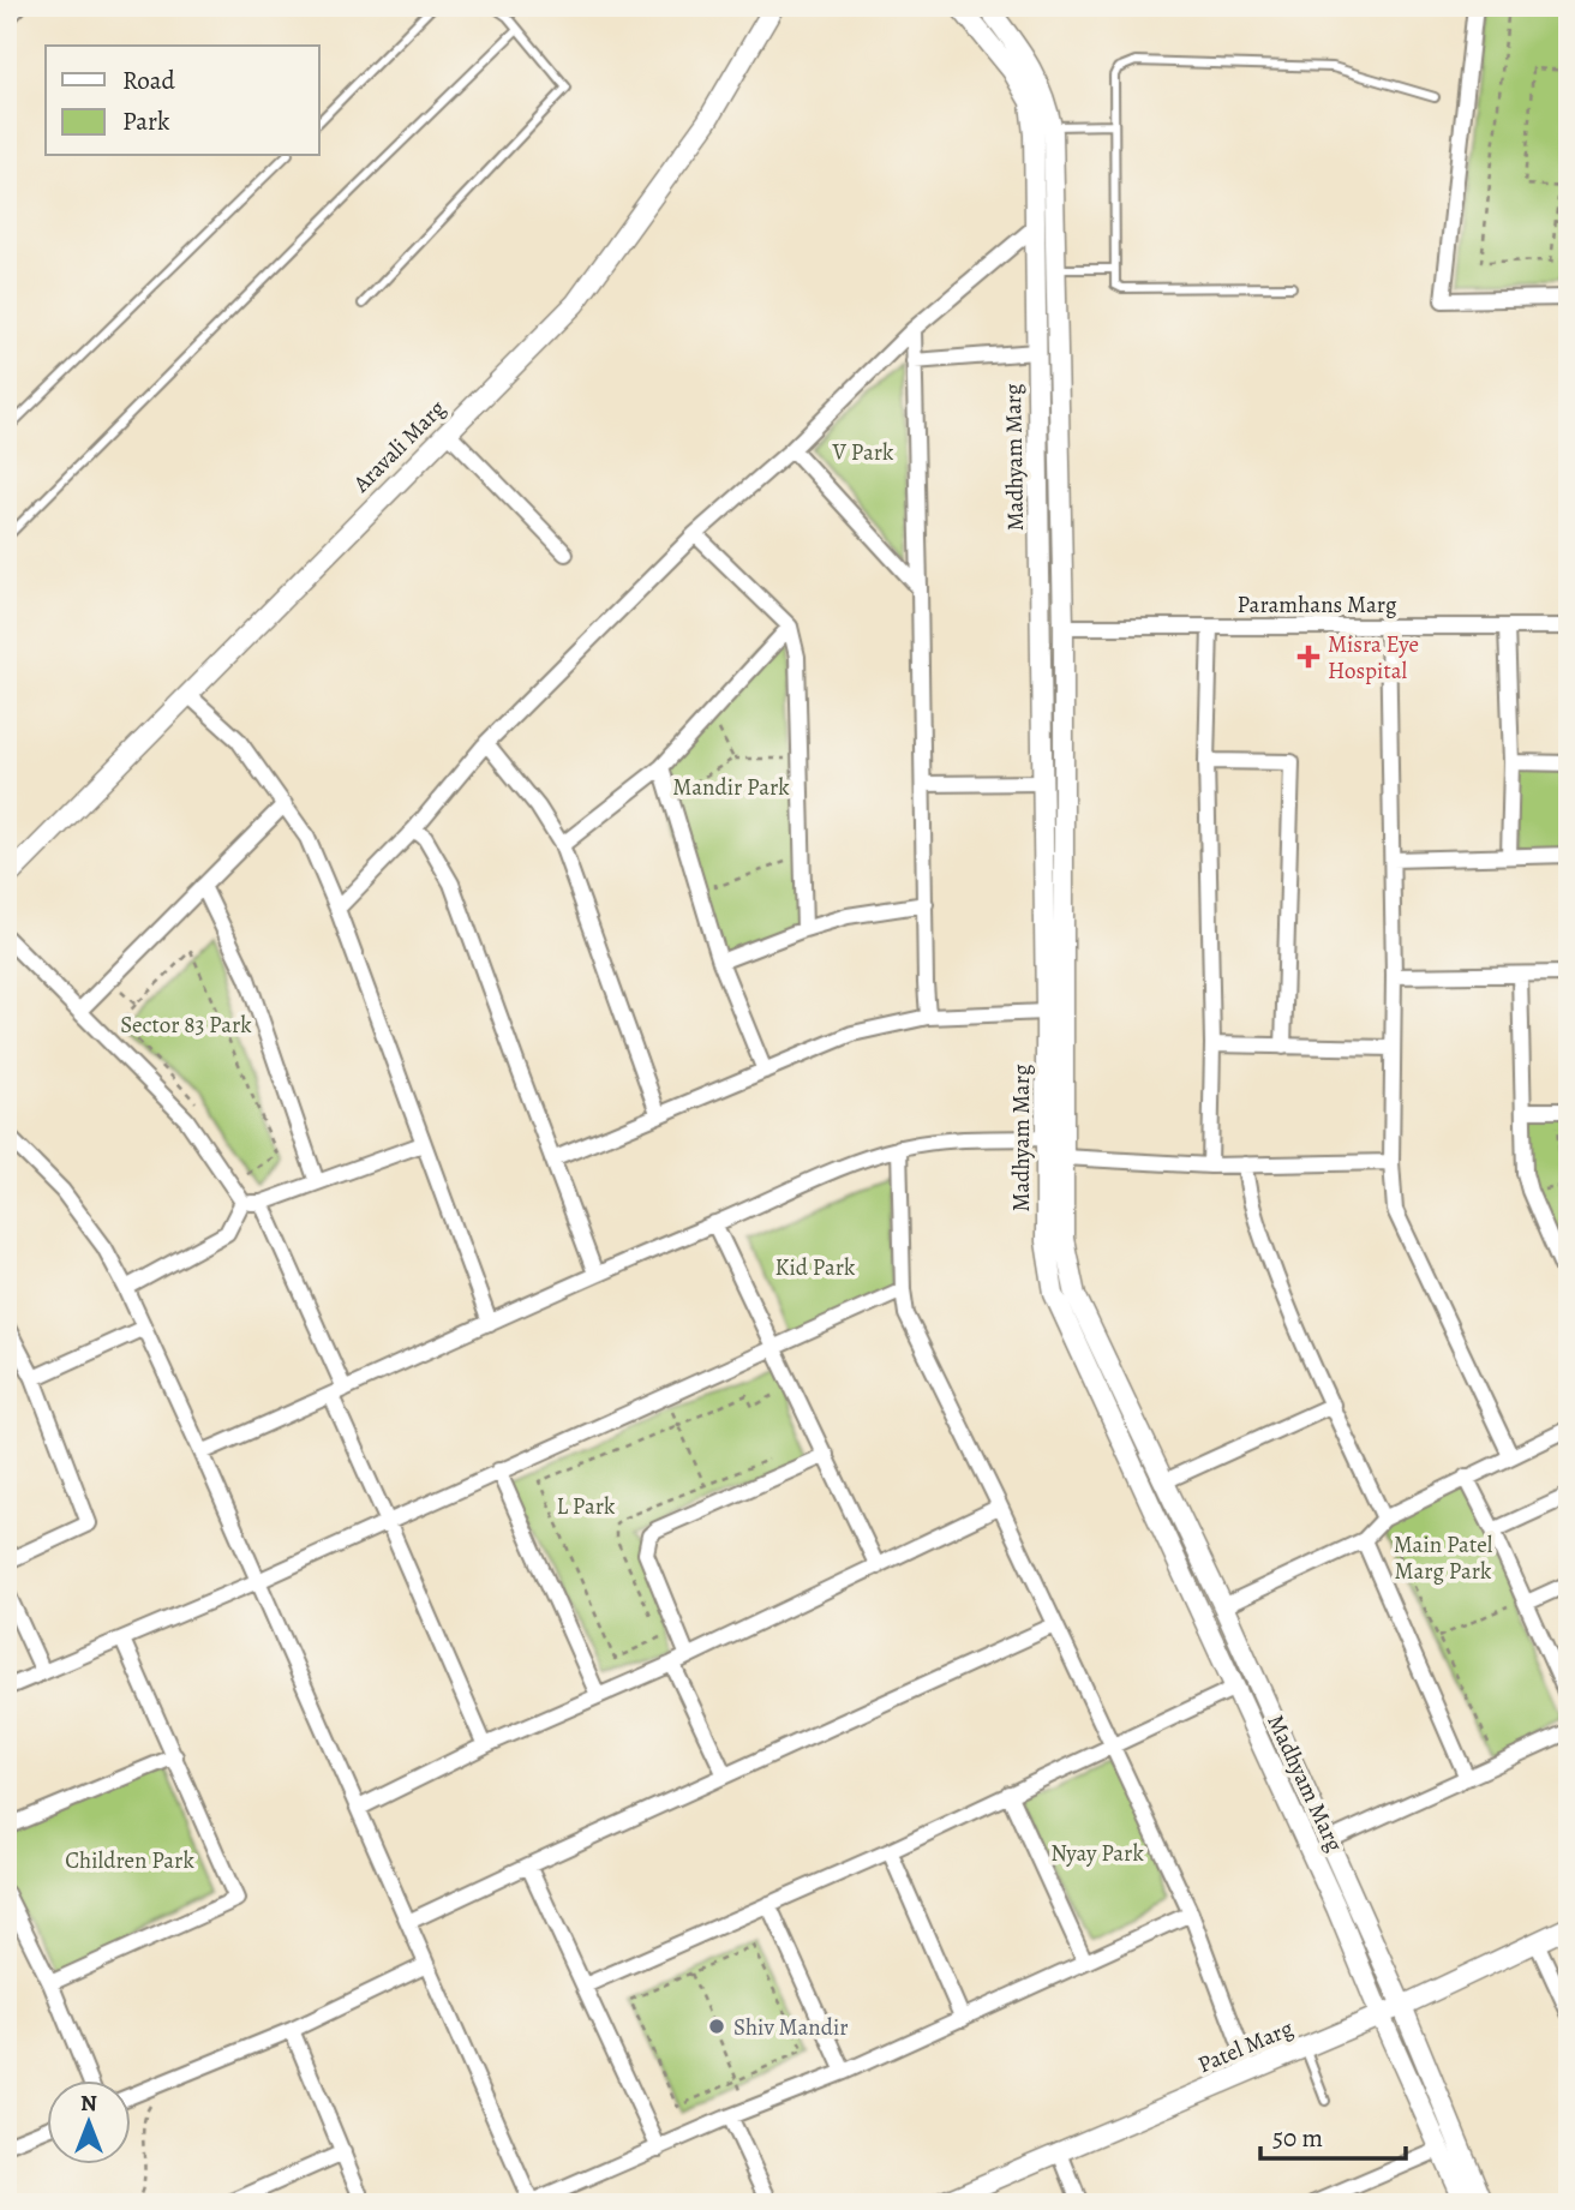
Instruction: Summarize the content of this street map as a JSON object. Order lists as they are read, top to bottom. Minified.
{"streets":{"street":["Aravali Marg","Madhyam Marg","Paramhans Marg","Patel Marg"]},"crossings":[["Madhyam Marg","Paramhans Marg"],["Madhyam Marg","Patel Marg"]],"parks":["V Park","Mandir Park","Sector 83 Park","Kid Park","L Park","Main Patel Marg Park","Nyay Park","Children Park"],"places":{"health":["Misra Eye Hospital"],"other":["Shiv Mandir"]},"legend":["Road","Park"],"scale_bar":"50 m","north":"top"}
